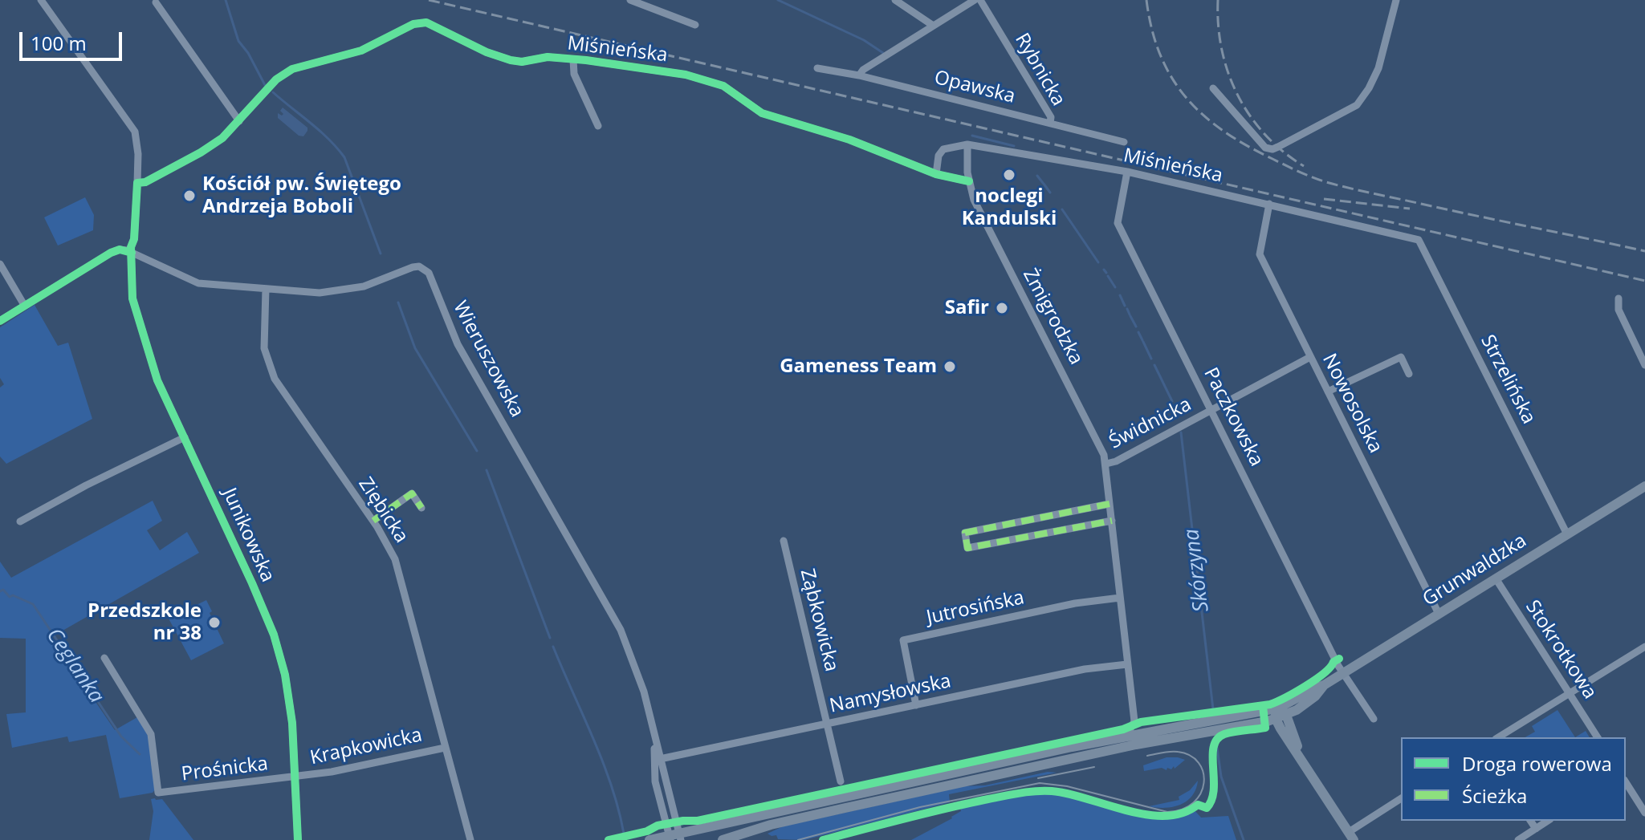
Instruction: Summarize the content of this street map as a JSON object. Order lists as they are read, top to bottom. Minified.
{"streets":{"street":["Miśnieńska","Rybnicka","Opawska","Żmigrodzka","Wieruszowska","Strzelińska","Nowosolska","Paczkowska","Świdnicka","Ziębicka","Junikowska","Grunwaldzka","Jutrosińska","Ząbkowicka","Stokrotkowa","Namysłowska","Krapkowicka","Prośnicka"]},"crossings":[["Miśnieńska","Żmigrodzka"],["Miśnieńska","Strzelińska"],["Miśnieńska","Nowosolska"],["Miśnieńska","Paczkowska"],["Rybnicka","Opawska"],["Żmigrodzka","Świdnicka"],["Żmigrodzka","Jutrosińska"],["Żmigrodzka","Namysłowska"],["Wieruszowska","Ziębicka"],["Wieruszowska","Junikowska"],["Wieruszowska","Grunwaldzka"],["Wieruszowska","Namysłowska"],["Strzelińska","Grunwaldzka"],["Nowosolska","Świdnicka"],["Nowosolska","Grunwaldzka"],["Paczkowska","Świdnicka"],["Paczkowska","Grunwaldzka"],["Ziębicka","Krapkowicka"],["Junikowska","Krapkowicka"],["Junikowska","Prośnicka"],["Grunwaldzka","Stokrotkowa"],["Jutrosińska","Namysłowska"],["Ząbkowicka","Namysłowska"],["Krapkowicka","Prośnicka"]],"water":["Skórzyna","Ceglanka"],"places":["noclegi Kandulski","Kościół pw. Świętego Andrzeja Boboli","Safir","Gameness Team","Przedszkole nr 38"],"legend":["Droga rowerowa","Ścieżka"],"scale_bar":"100 m"}
